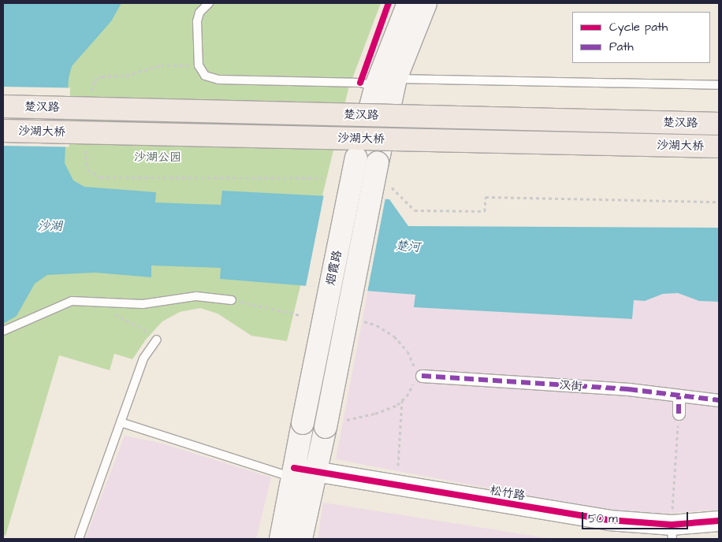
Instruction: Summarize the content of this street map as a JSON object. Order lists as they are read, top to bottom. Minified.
{"streets":{"main road":["楚汉路","沙湖大桥","烟霞路"],"street":["汉街","松竹路"]},"crossings":[["烟霞路","松竹路"]],"water":["沙湖","楚河"],"parks":["沙湖公园"],"legend":["Cycle path","Path"],"scale_bar":"50 m"}
